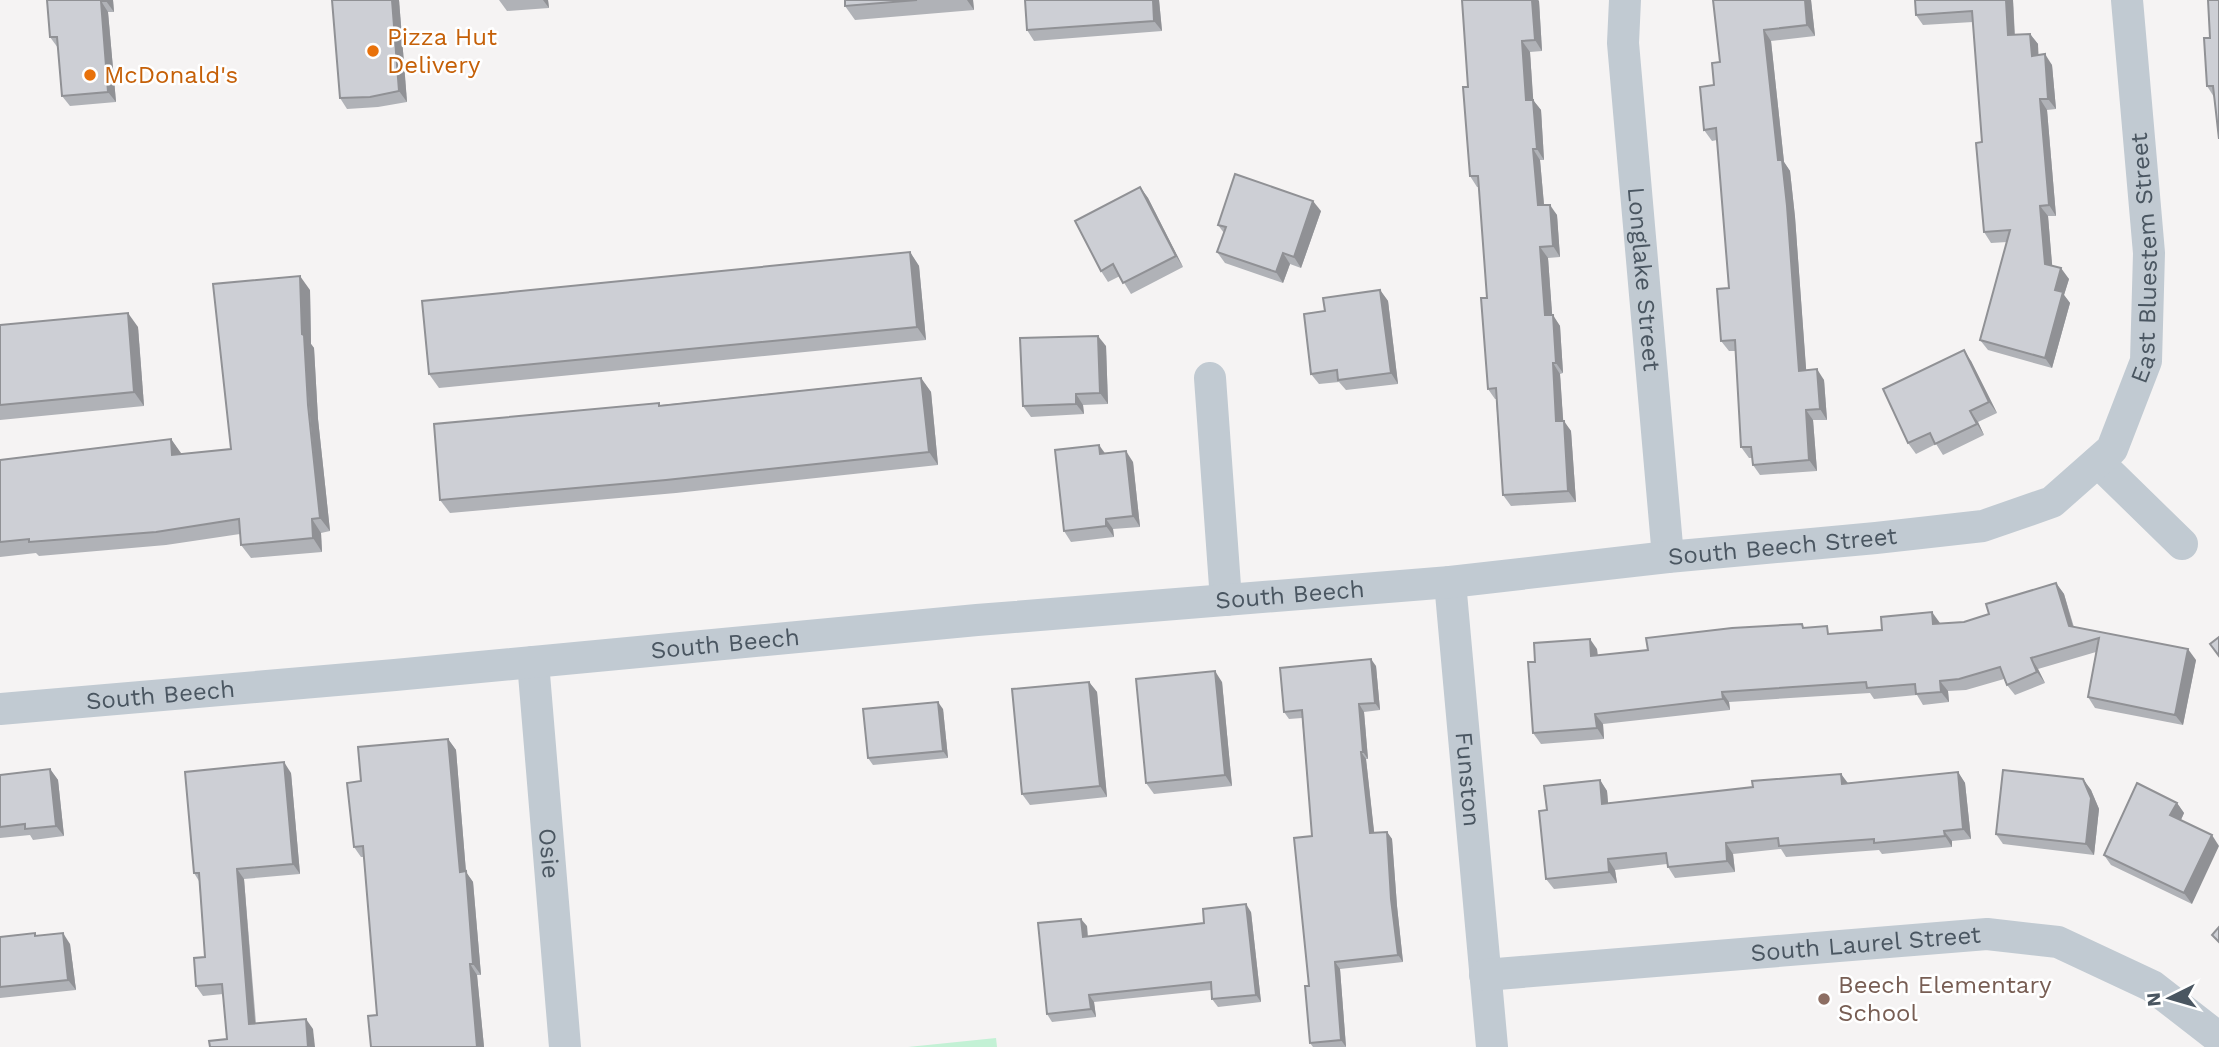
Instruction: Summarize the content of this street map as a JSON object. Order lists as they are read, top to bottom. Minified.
{"streets":{"street":["East Bluestem Street","Longlake Street","South Beech Street","South Beech","Funston","Osie","South Laurel Street"]},"crossings":[["East Bluestem Street","South Beech Street"],["Longlake Street","South Beech Street"],["South Beech Street","South Beech"],["South Beech Street","Funston"],["South Beech","Funston"],["South Beech","Osie"],["Funston","South Laurel Street"]],"places":["Pizza Hut Delivery","McDonald's","Beech Elementary School"],"north":"left"}
